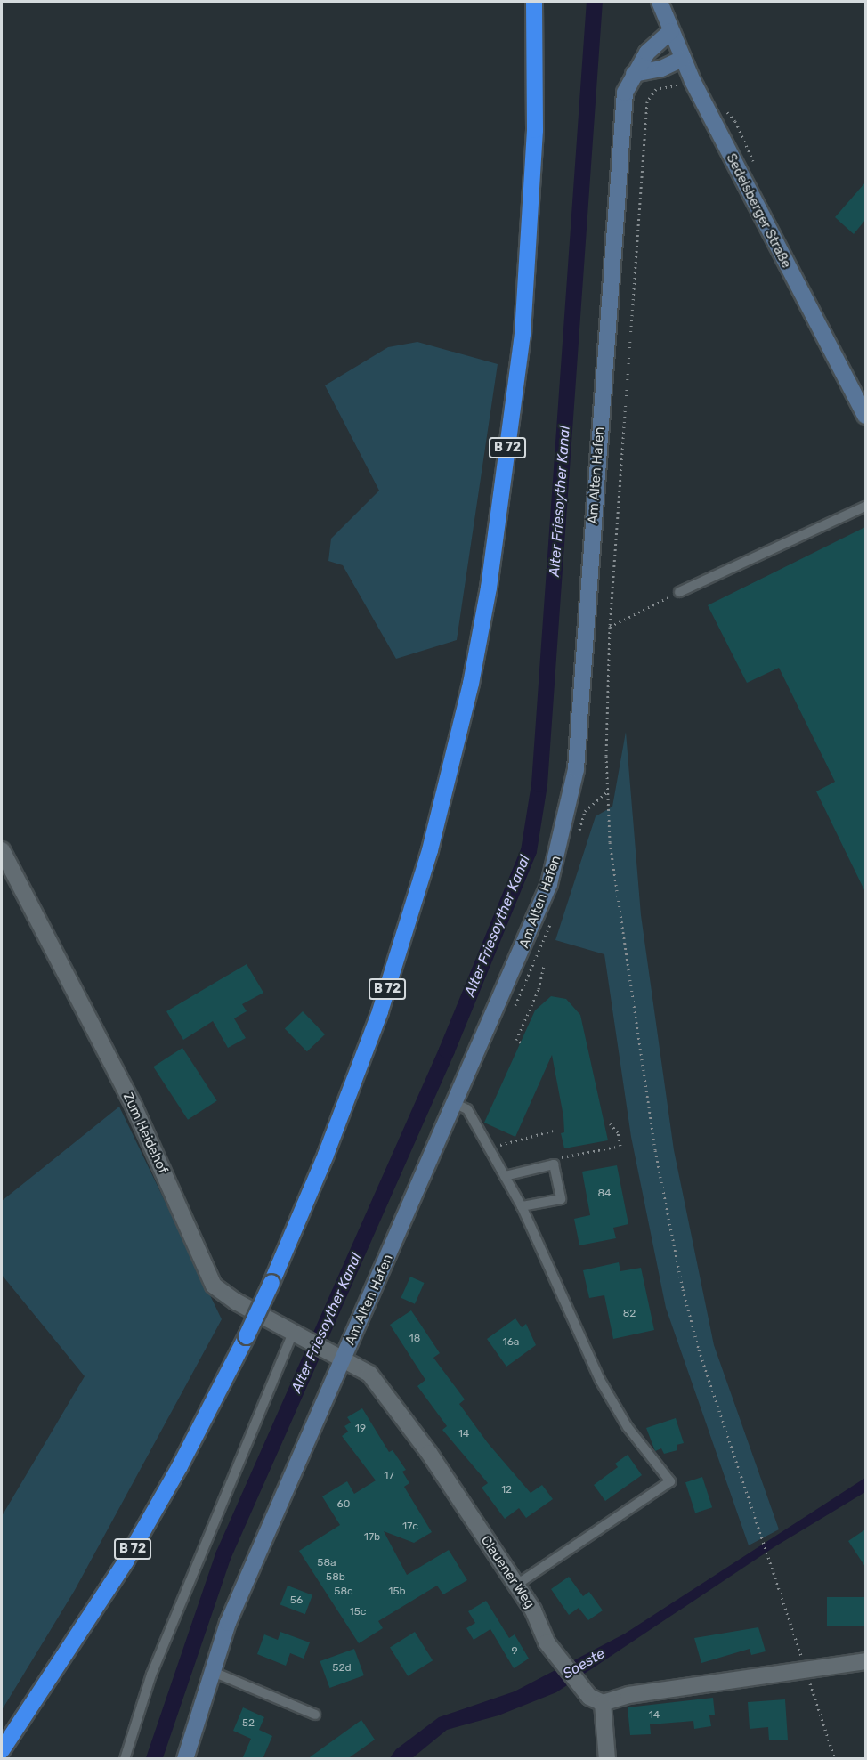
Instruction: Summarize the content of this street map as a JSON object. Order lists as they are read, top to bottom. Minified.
{"streets":{"highway":["B 72"],"street":["Sedelsberger Straße","Am Alten Hafen","Zum Heidehof","Clauener Weg"]},"crossings":[["Sedelsberger Straße","Am Alten Hafen"],["Am Alten Hafen","Zum Heidehof"],["Am Alten Hafen","Clauener Weg"],["Zum Heidehof","Clauener Weg"]],"water":["Alter Friesoyther Kanal","Soeste"],"house_numbers":["84","82","18","16a","19","14","17","12","60","17c","17b","58a","58b","58c","15b","56","15c","9","52d","14","52"]}
